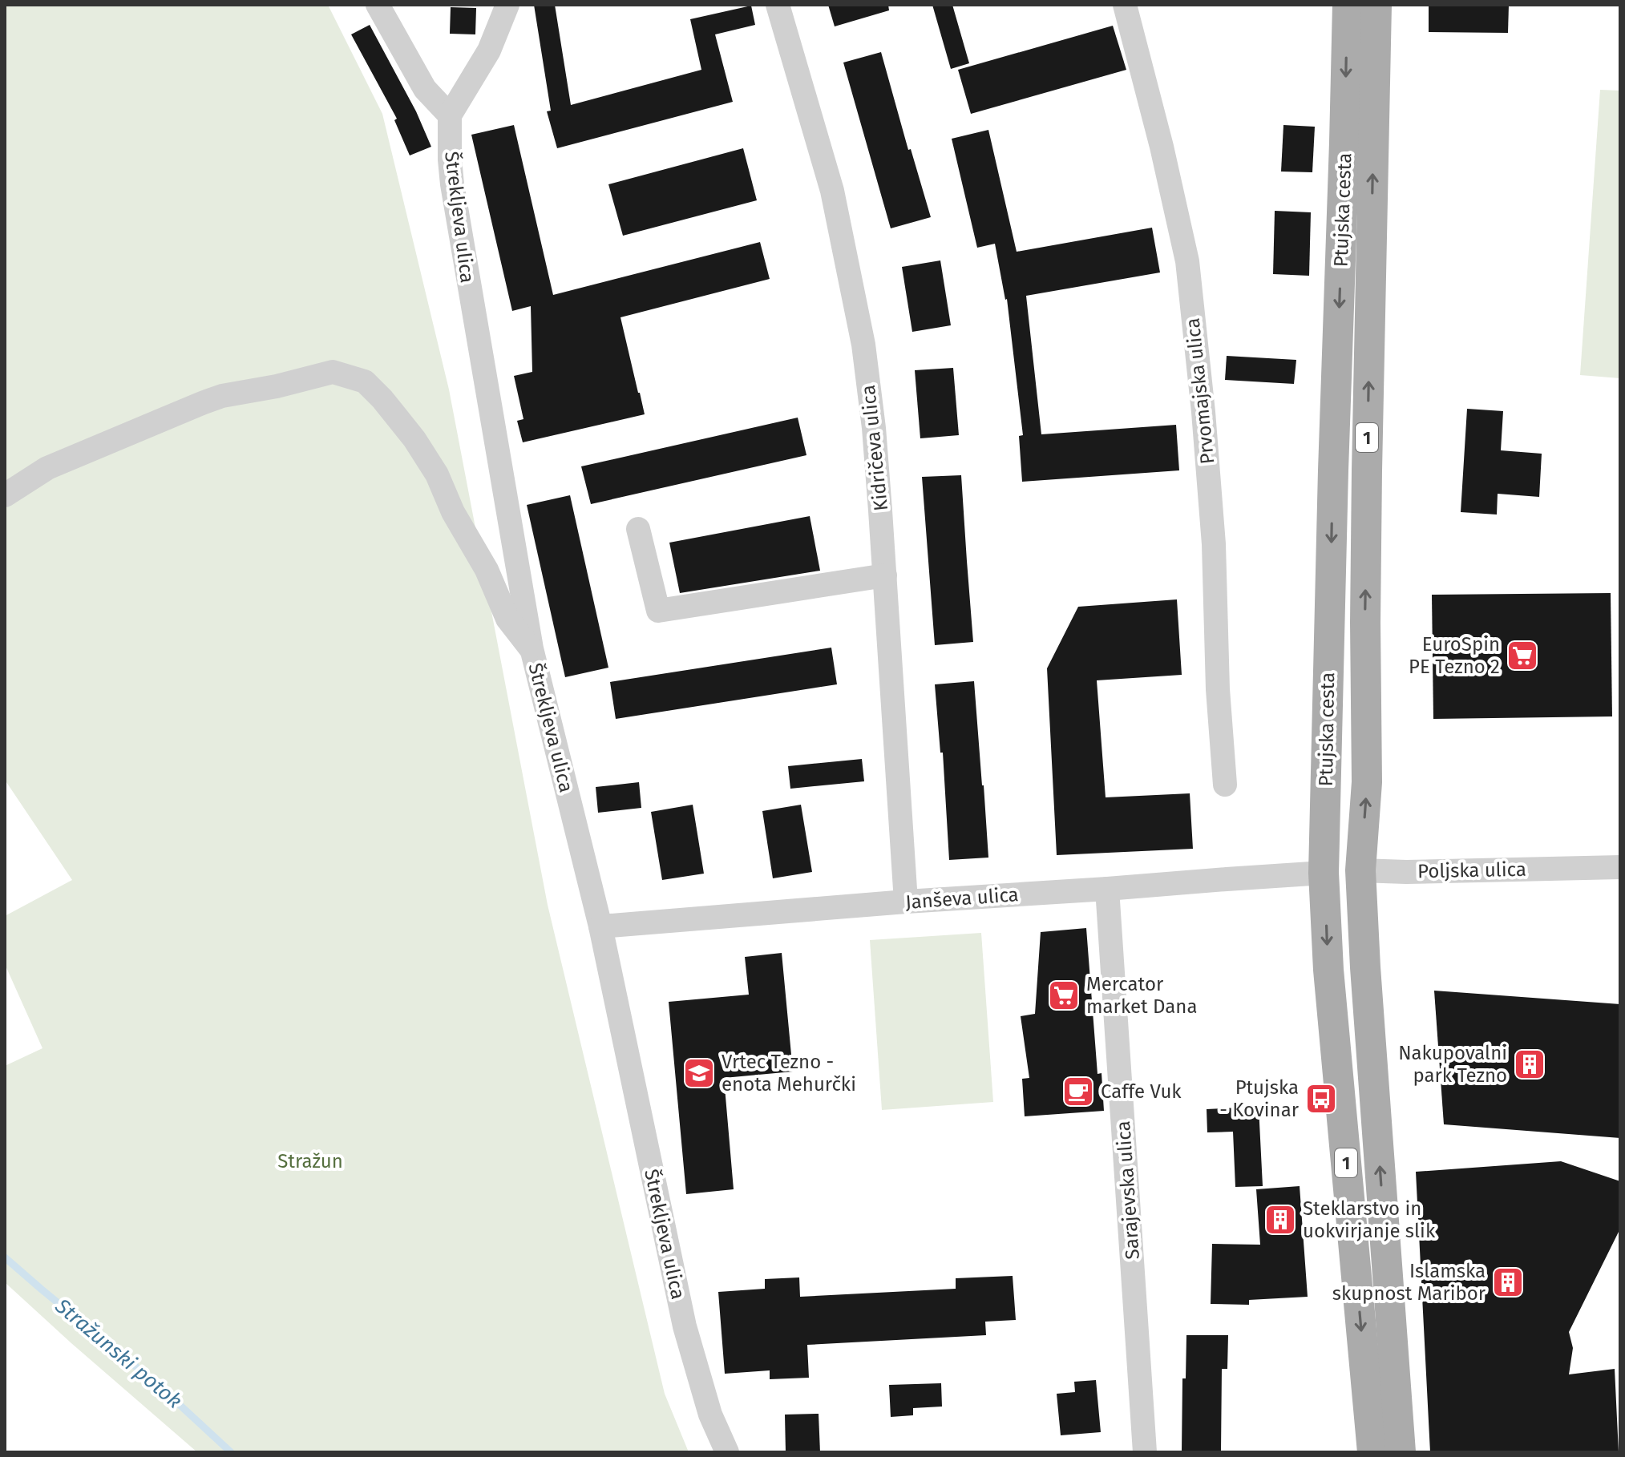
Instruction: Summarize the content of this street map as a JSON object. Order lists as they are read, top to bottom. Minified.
{"streets":{"main road":["Ptujska cesta","1","Poljska ulica"],"street":["Štrekljeva ulica","Prvomajska ulica","Kidričeva ulica","Janševa ulica","Sarajevska ulica"]},"crossings":[["Ptujska cesta","Poljska ulica"],["Ptujska cesta","Janševa ulica"],["Štrekljeva ulica","Janševa ulica"],["Kidričeva ulica","Janševa ulica"],["Poljska ulica","Janševa ulica"],["Janševa ulica","Sarajevska ulica"]],"water":["Stražunski potok"],"parks":["Stražun"],"places":{"supermarket":["EuroSpin PE Tezno 2","Mercator market Dana"],"building":["Nakupovalni park Tezno","Steklarstvo in uokvirjanje slik","Islamska skupnost Maribor"],"school or university":["Vrtec Tezno - enota Mehurčki"],"cafe":["Caffe Vuk"],"bus stop":["Ptujska - Kovinar"]}}
